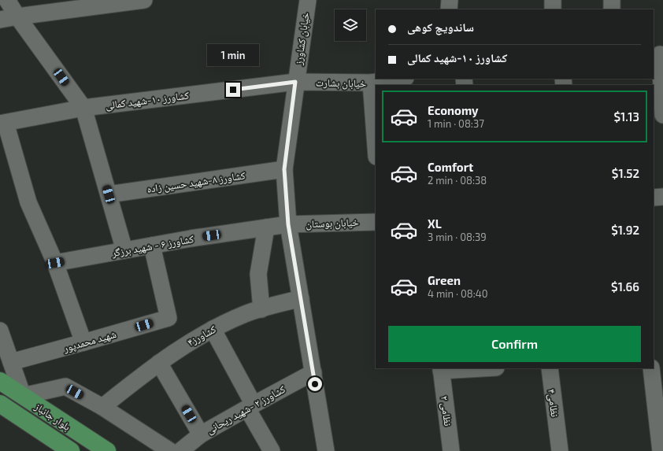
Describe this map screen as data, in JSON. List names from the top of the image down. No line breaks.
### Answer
{"streets":{"main road":["بلوار جانباز"],"street":["خیابان کشاورز","خیابان بشارت","کشاورز ۱۰-شهید کمالی","کشاورز ۸-شهید حسین زاده","خیابان بوستان","کشاورز ۶ - شهید برزگر","کشاورز۴","شهید محمدپور","نظامی۴","کشاورز ۲ -شهید ریحانی","نظامی ۲"]},"crossings":[["خیابان کشاورز","خیابان بشارت"],["خیابان کشاورز","کشاورز ۱۰-شهید کمالی"],["خیابان کشاورز","کشاورز ۸-شهید حسین زاده"],["خیابان کشاورز","خیابان بوستان"],["خیابان کشاورز","کشاورز ۶ - شهید برزگر"],["خیابان کشاورز","کشاورز۴"],["خیابان کشاورز","کشاورز ۲ -شهید ریحانی"],["خیابان بشارت","کشاورز ۱۰-شهید کمالی"],["خیابان بوستان","کشاورز ۶ - شهید برزگر"],["کشاورز ۶ - شهید برزگر","شهید محمدپور"]],"page":{"banner":["ساندویچ کوهی","کشاورز ۱۰-شهید کمالی"],"bubble":"1 min","list":[{"name":"Economy","note":"1 min · 08:37","value":"$1.13"},{"name":"Comfort","note":"2 min · 08:38","value":"$1.52"},{"name":"XL","note":"3 min · 08:39","value":"$1.92"},{"name":"Green","note":"4 min · 08:40","value":"$1.66"}],"buttons":"Confirm"}}
